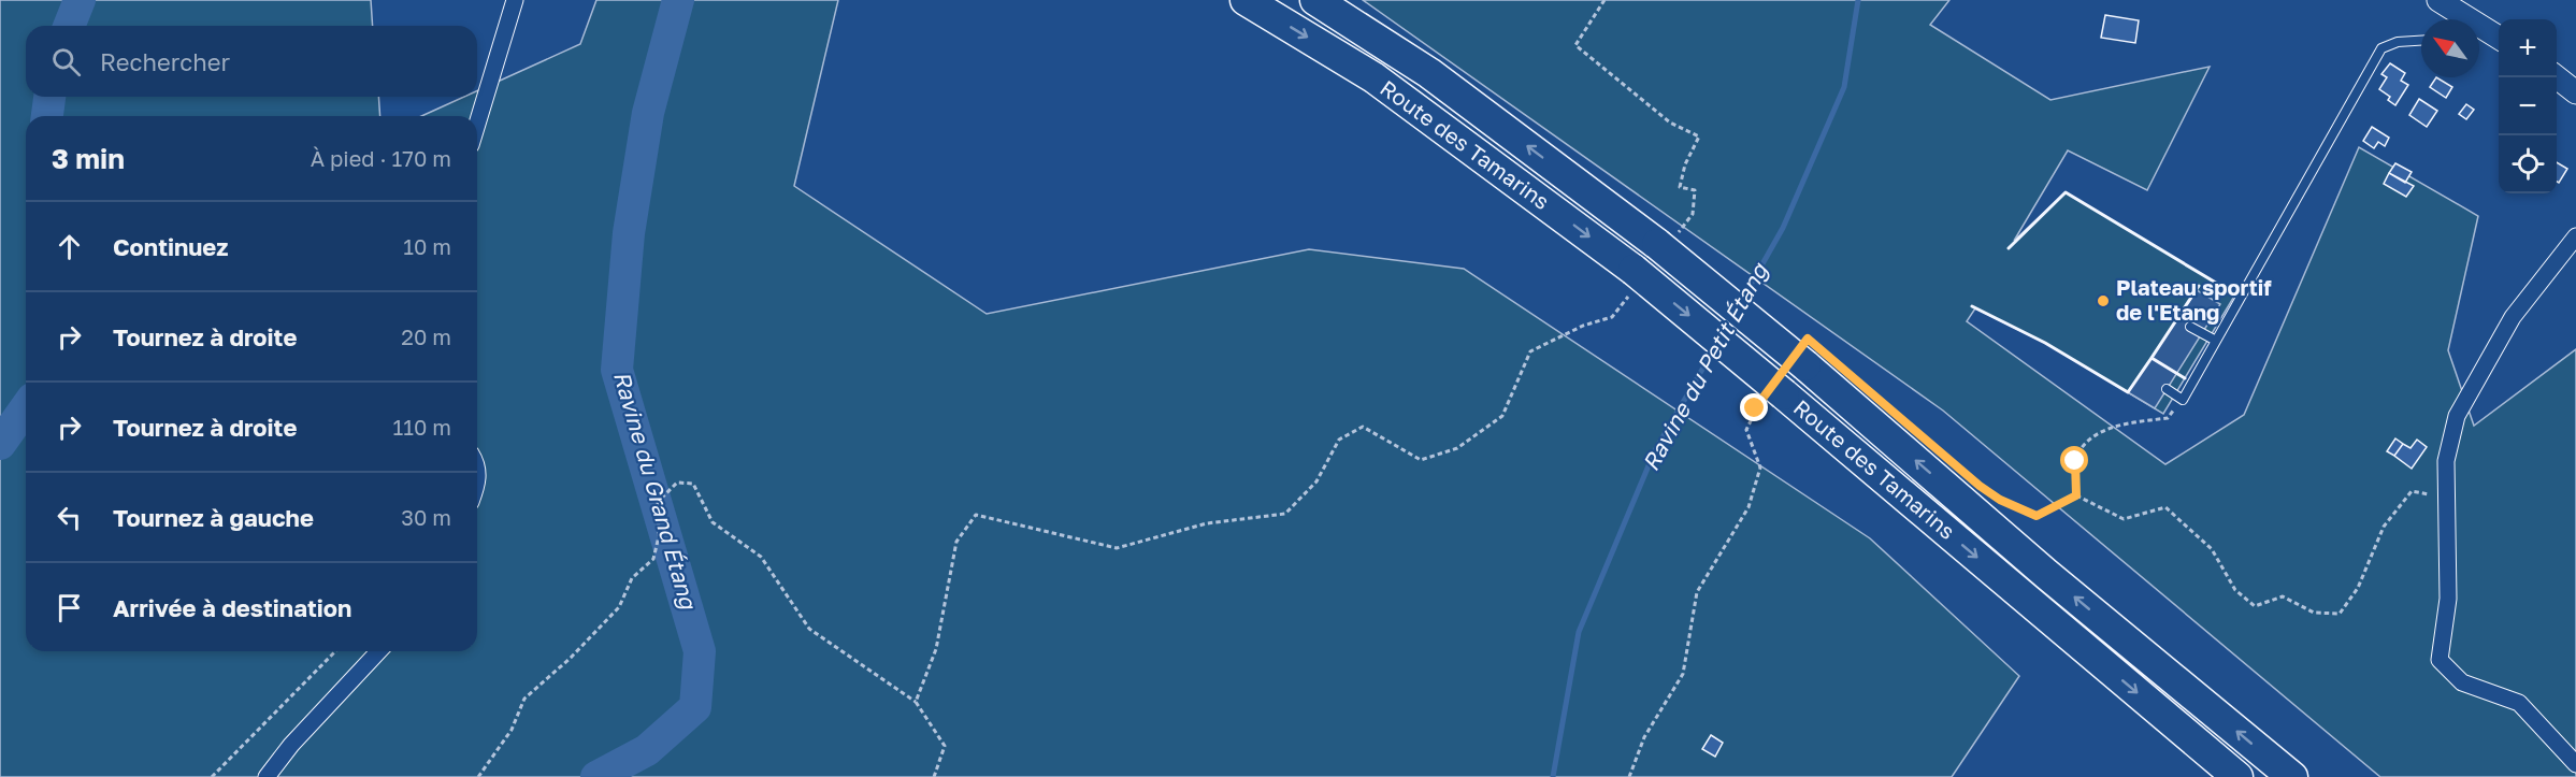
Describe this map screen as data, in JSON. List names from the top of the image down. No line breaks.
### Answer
{"streets":{"highway":["Route des Tamarins"]},"water":["Ravine du Petit Étang","Ravine du Grand Étang"],"places":["Plateau sportif de l'Etang"],"north":"top left","page":{"map_buttons":["+","−"],"search":"Rechercher","heading":["3 min","À pied · 170 m"],"list":[["Continuez","10 m"],["Tournez à droite","20 m"],["Tournez à droite","110 m"],["Tournez à gauche","30 m"],"Arrivée à destination"]}}
